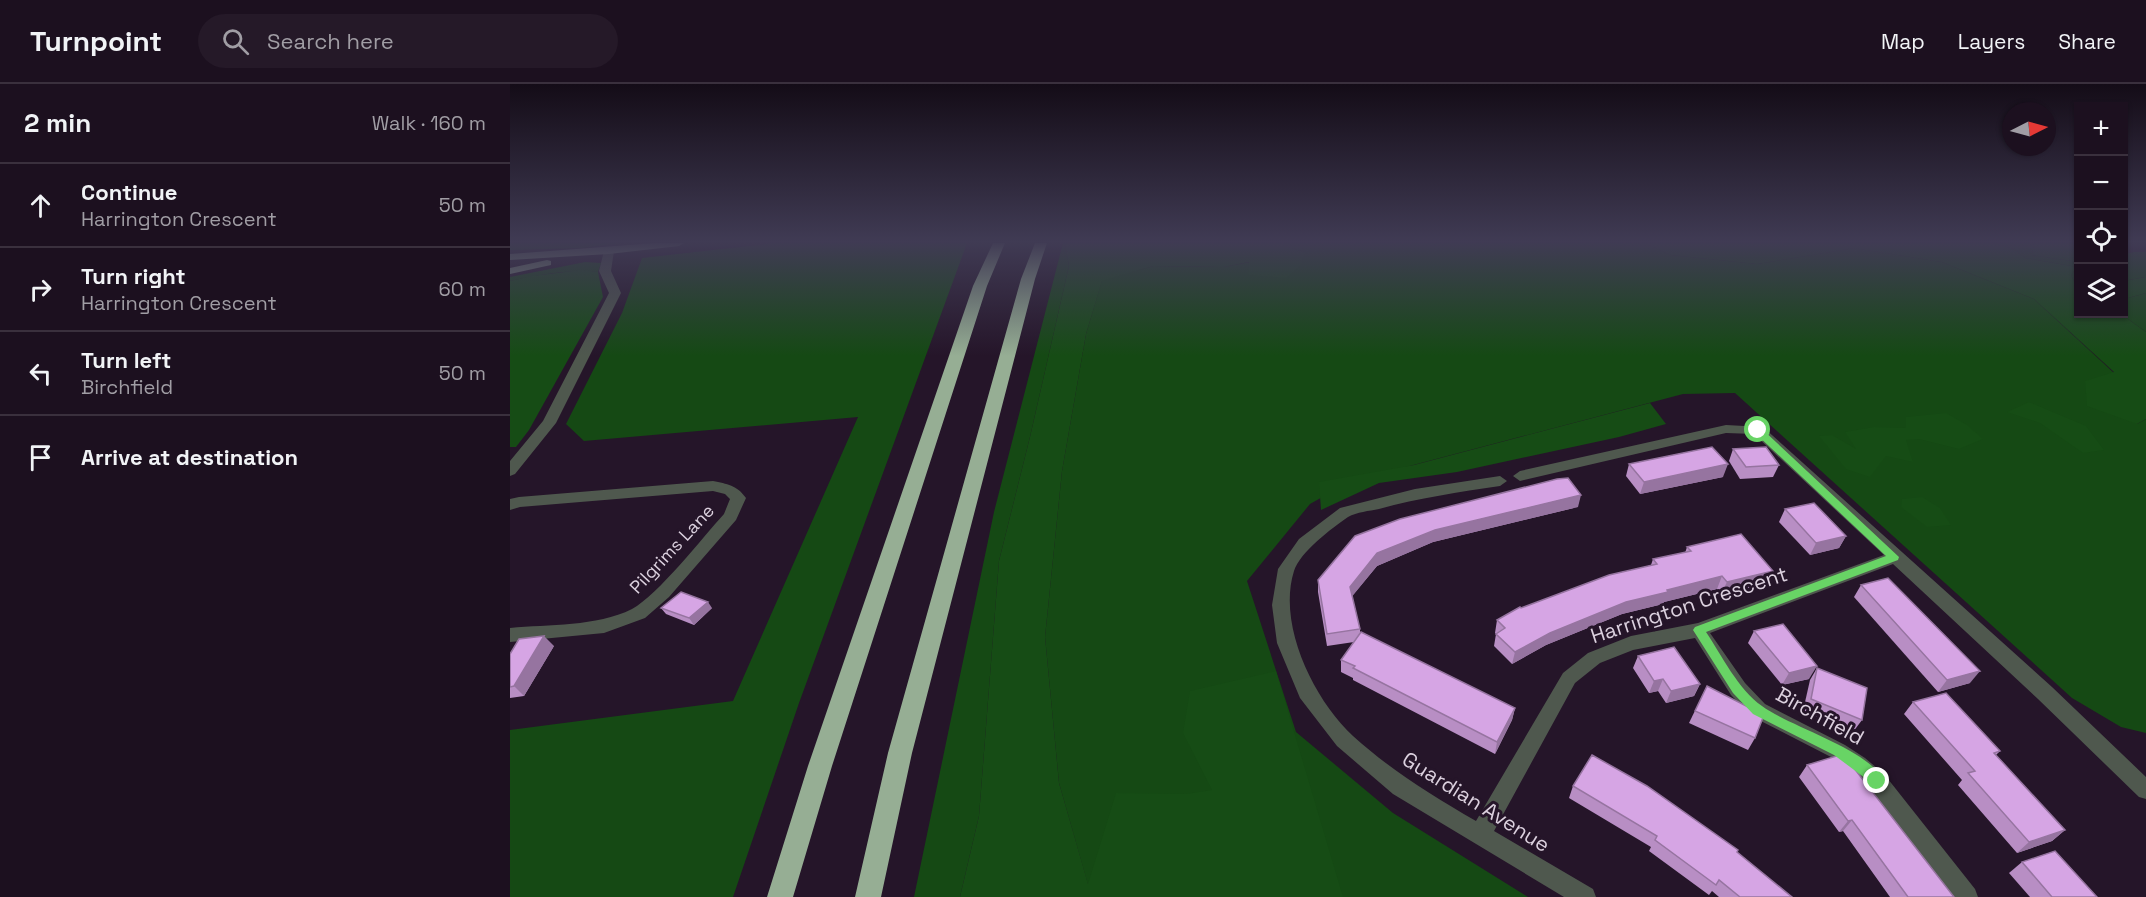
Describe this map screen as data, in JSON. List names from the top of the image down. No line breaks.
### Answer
{"streets":{"street":["Pilgrims Lane","Harrington Crescent","Birchfield","Guardian Avenue"]},"crossings":[["Harrington Crescent","Birchfield"],["Harrington Crescent","Guardian Avenue"]],"north":"right","page":{"header":"Turnpoint","search":"Search here","nav":["Map","Layers","Share"],"heading":["2 min","Walk · 160 m"],"map_buttons":["+","−"],"list":[["Continue","Harrington Crescent","50 m"],["Turn right","Harrington Crescent","60 m"],["Turn left","Birchfield","50 m"],"Arrive at destination"]}}
